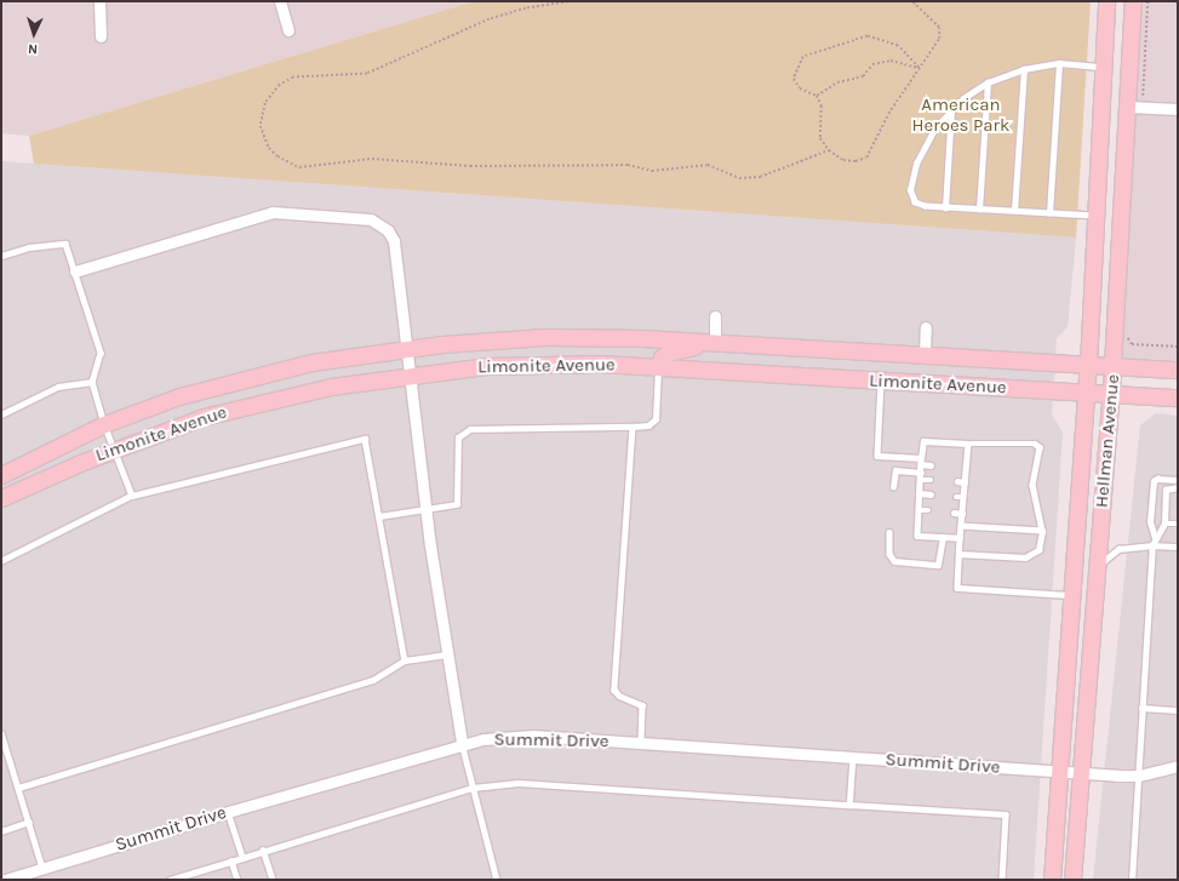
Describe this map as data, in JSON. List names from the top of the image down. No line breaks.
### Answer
{"streets":{"main road":["Limonite Avenue","Hellman Avenue"],"street":["Summit Drive"]},"crossings":[["Limonite Avenue","Hellman Avenue"],["Hellman Avenue","Summit Drive"]],"parks":["American Heroes Park"],"north":"bottom"}
